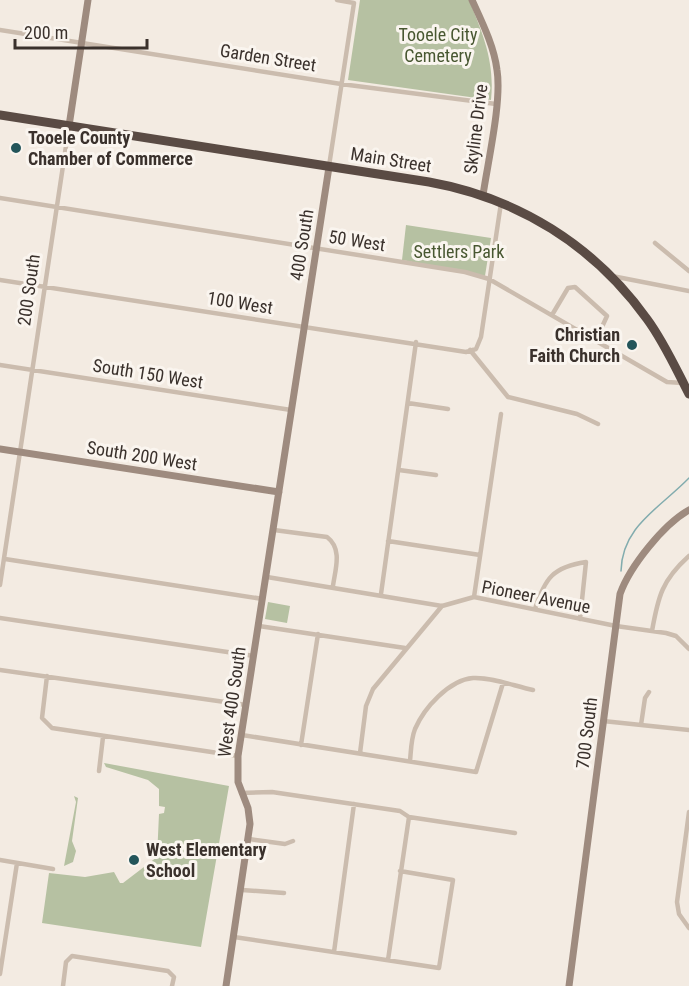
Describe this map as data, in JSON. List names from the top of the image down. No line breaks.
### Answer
{"streets":{"highway":["Main Street"],"street":["Garden Street","Skyline Drive","50 West","400 South","200 South","100 West","South 150 West","South 200 West","Pioneer Avenue","West 400 South","700 South"]},"crossings":[["Garden Street","Skyline Drive"],["Garden Street","400 South"],["Garden Street","200 South"],["Skyline Drive","Main Street"],["Main Street","50 West"],["Main Street","400 South"],["Main Street","200 South"],["50 West","400 South"],["50 West","200 South"],["400 South","100 West"],["400 South","South 150 West"],["400 South","South 200 West"],["400 South","West 400 South"],["200 South","100 West"],["200 South","South 150 West"],["200 South","South 200 West"],["South 200 West","West 400 South"],["Pioneer Avenue","West 400 South"],["Pioneer Avenue","700 South"]],"parks":["Tooele City Cemetery","Settlers Park"],"places":["Tooele County Chamber of Commerce","Christian Faith Church","West Elementary School"],"scale_bar":"200 m"}
